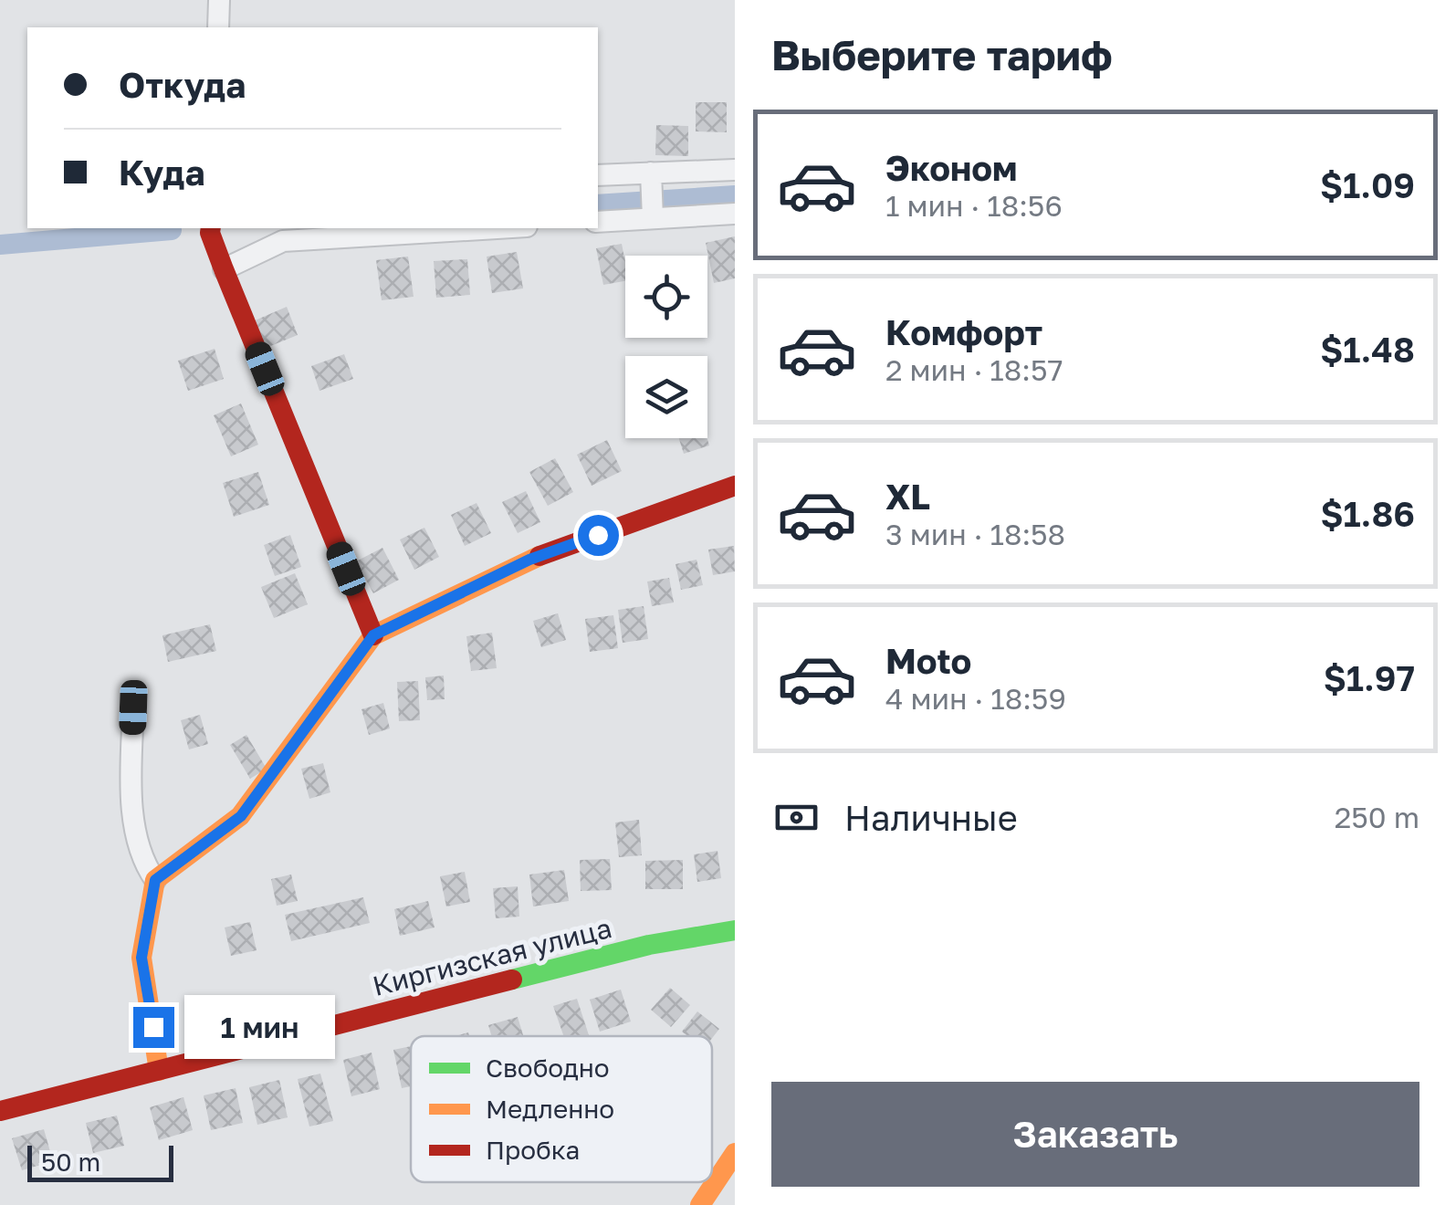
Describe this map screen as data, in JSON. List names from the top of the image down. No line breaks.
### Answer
{"streets":{"street":["Киргизская улица"]},"legend":["Свободно","Медленно","Пробка"],"scale_bar":"50 m","page":{"heading":"Выберите тариф","banner":["Откуда","Куда"],"list":[{"name":"Эконом","note":"1 мин · 18:56","value":"$1.09"},{"name":"Комфорт","note":"2 мин · 18:57","value":"$1.48"},{"name":"XL","note":"3 мин · 18:58","value":"$1.86"},{"name":"Moto","note":"4 мин · 18:59","value":"$1.97"}],"pay":["Наличные","250 m"],"bubble":"1 мин","buttons":"Заказать","scale":"50 m"}}
